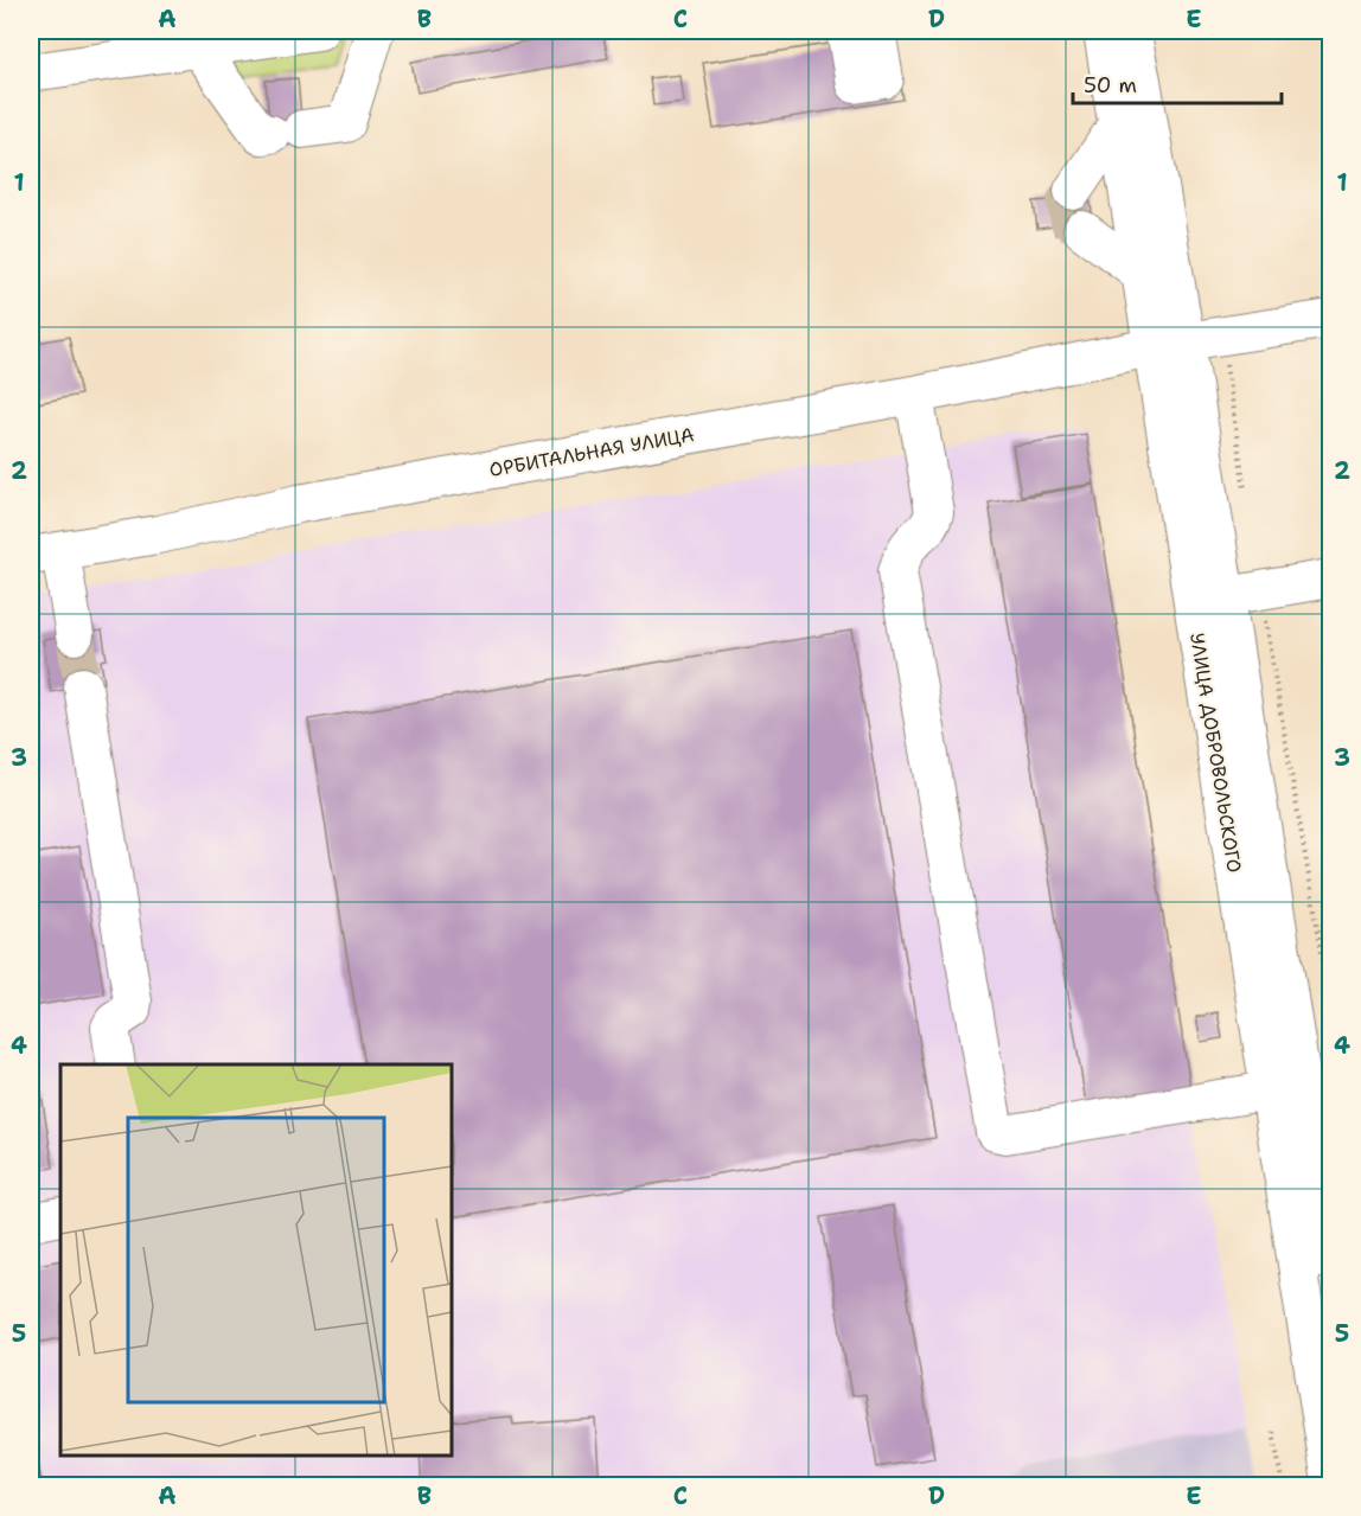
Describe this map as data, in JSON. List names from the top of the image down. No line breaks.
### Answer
{"streets":{"street":["ОРБИТАЛЬНАЯ УЛИЦА","УЛИЦА ДОБРОВОЛЬСКОГО"]},"crossings":[["ОРБИТАЛЬНАЯ УЛИЦА","УЛИЦА ДОБРОВОЛЬСКОГО"]],"scale_bar":"50 m","grid":{"columns":["A","B","C","D","E"],"rows":["1","2","3","4","5"]}}
